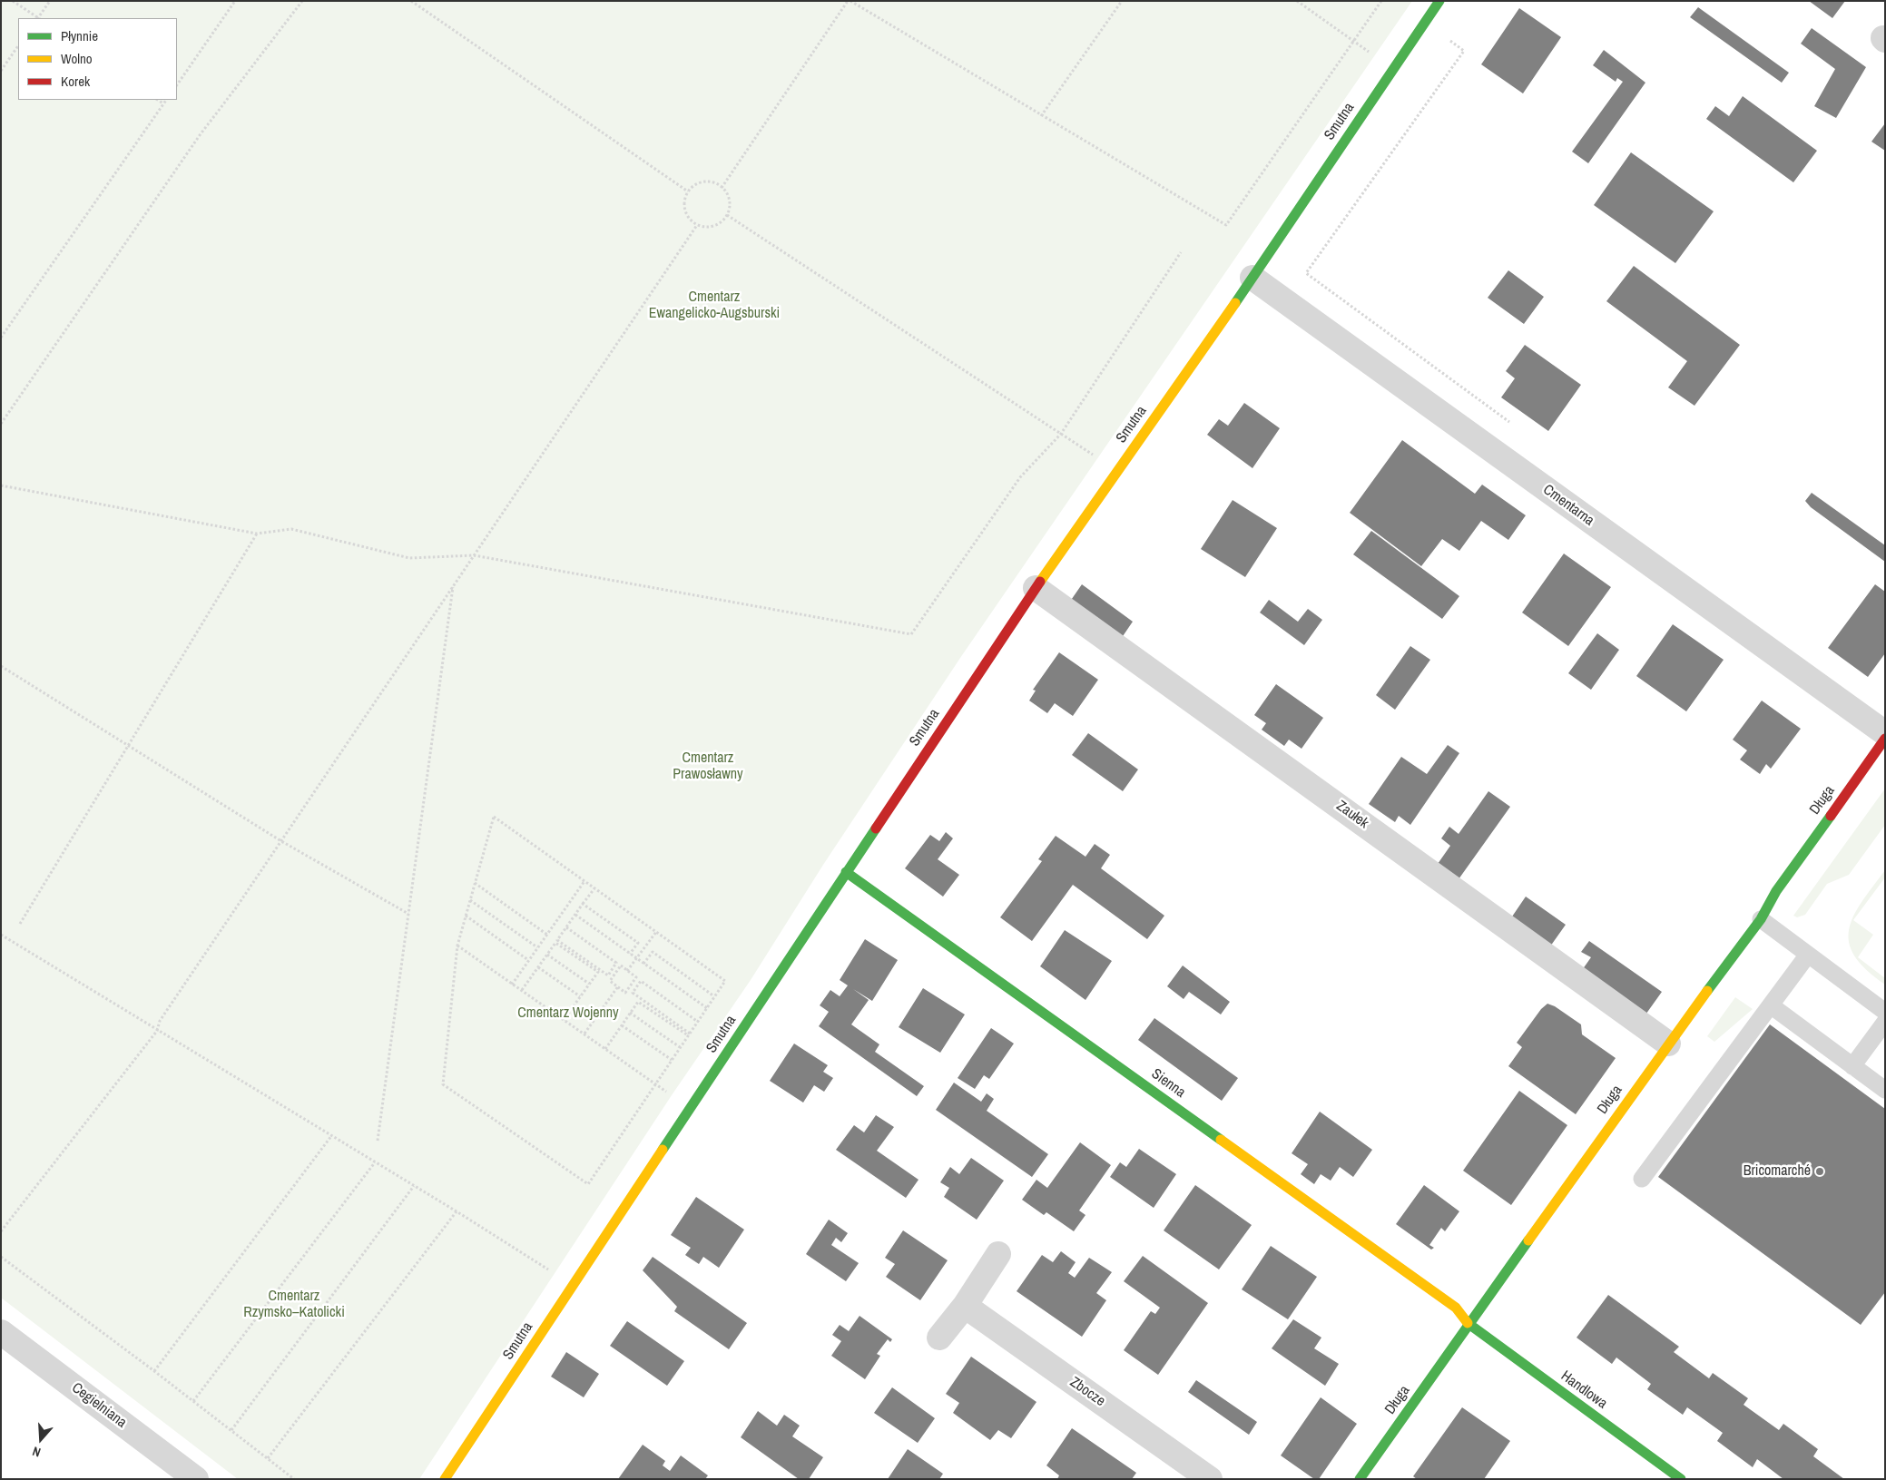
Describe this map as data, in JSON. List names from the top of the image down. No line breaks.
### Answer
{"streets":{"street":["Smutna","Cmentarna","Długa","Zaułek","Sienna","Handlowa","Zbocze","Cegielniana"]},"crossings":[["Smutna","Cmentarna"],["Smutna","Zaułek"],["Smutna","Sienna"],["Długa","Zaułek"],["Długa","Sienna"],["Długa","Handlowa"],["Sienna","Handlowa"]],"parks":["Cmentarz Ewangelicko-Augsburski","Cmentarz Prawosławny","Cmentarz Wojenny","Cmentarz Rzymsko–Katolicki"],"places":["Bricomarché"],"legend":["Płynnie","Wolno","Korek"],"north":"bottom"}
